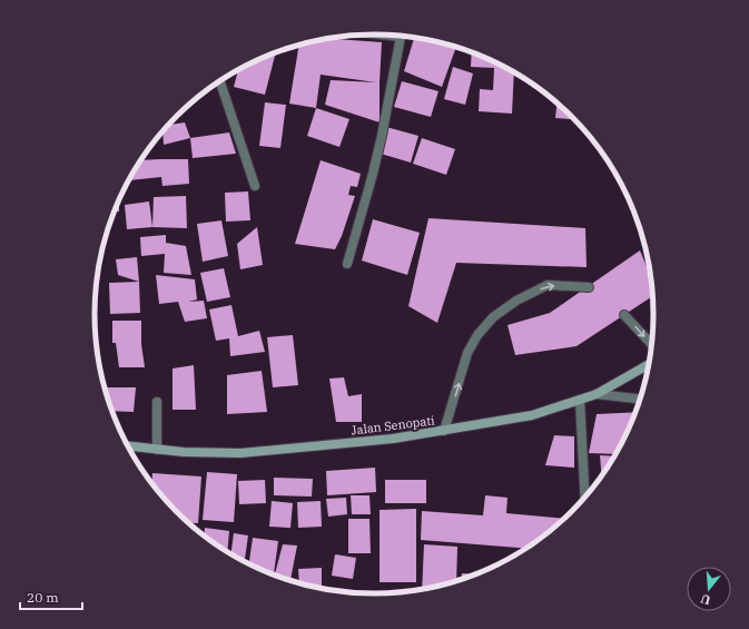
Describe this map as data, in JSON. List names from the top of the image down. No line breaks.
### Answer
{"streets":{"main road":["Jalan Senopati"]},"scale_bar":"20 m","north":"bottom"}
